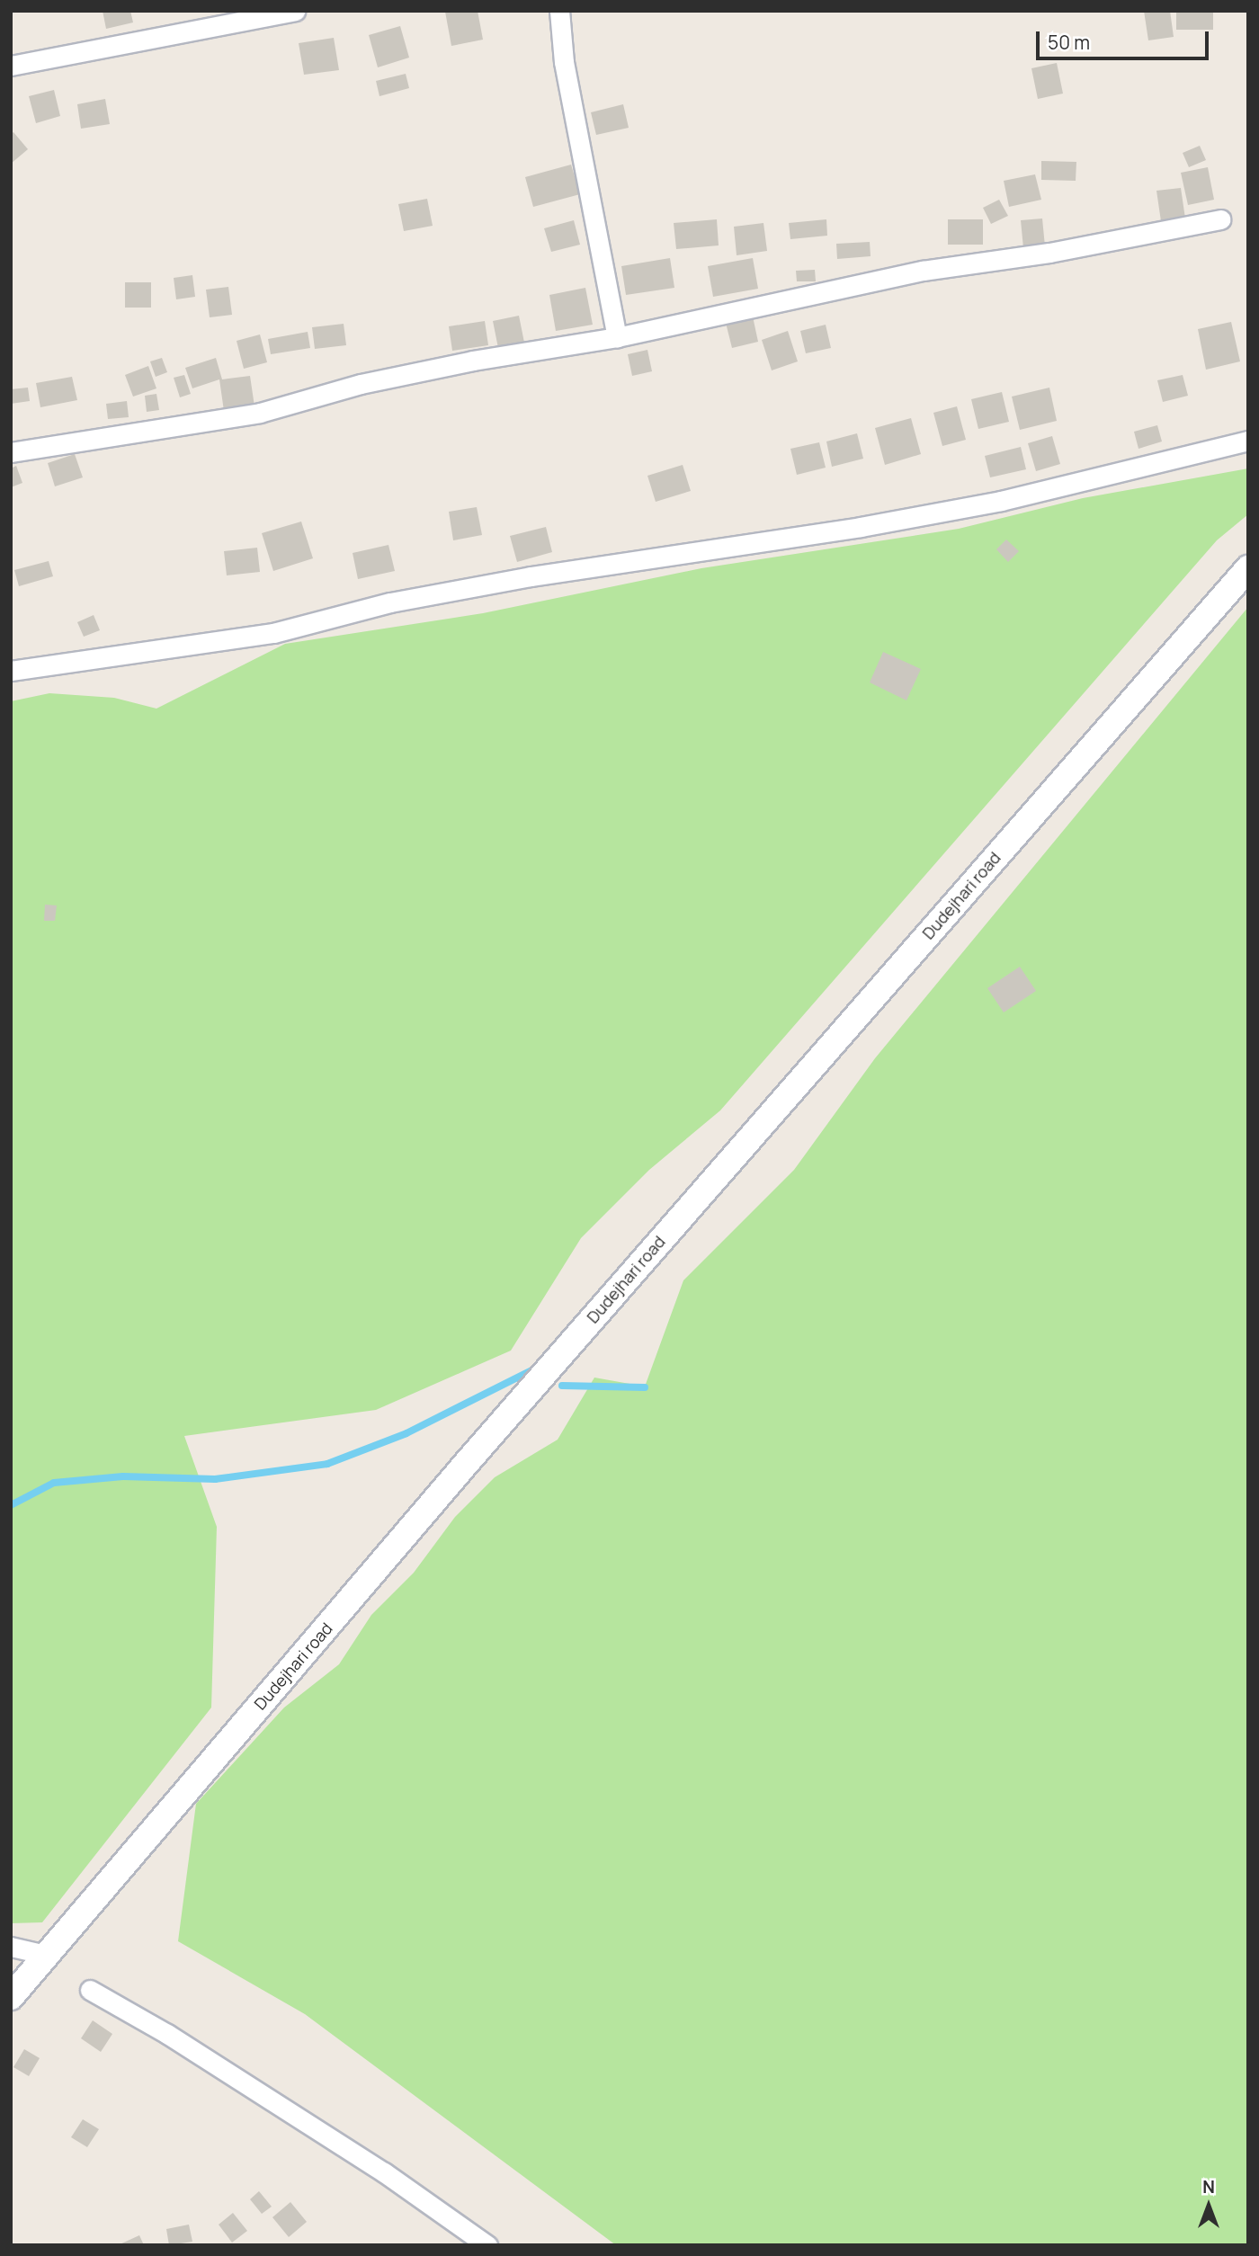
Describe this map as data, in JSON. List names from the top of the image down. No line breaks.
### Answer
{"streets":{"street":["Dudejhari road"]},"scale_bar":"50 m","north":"top"}
